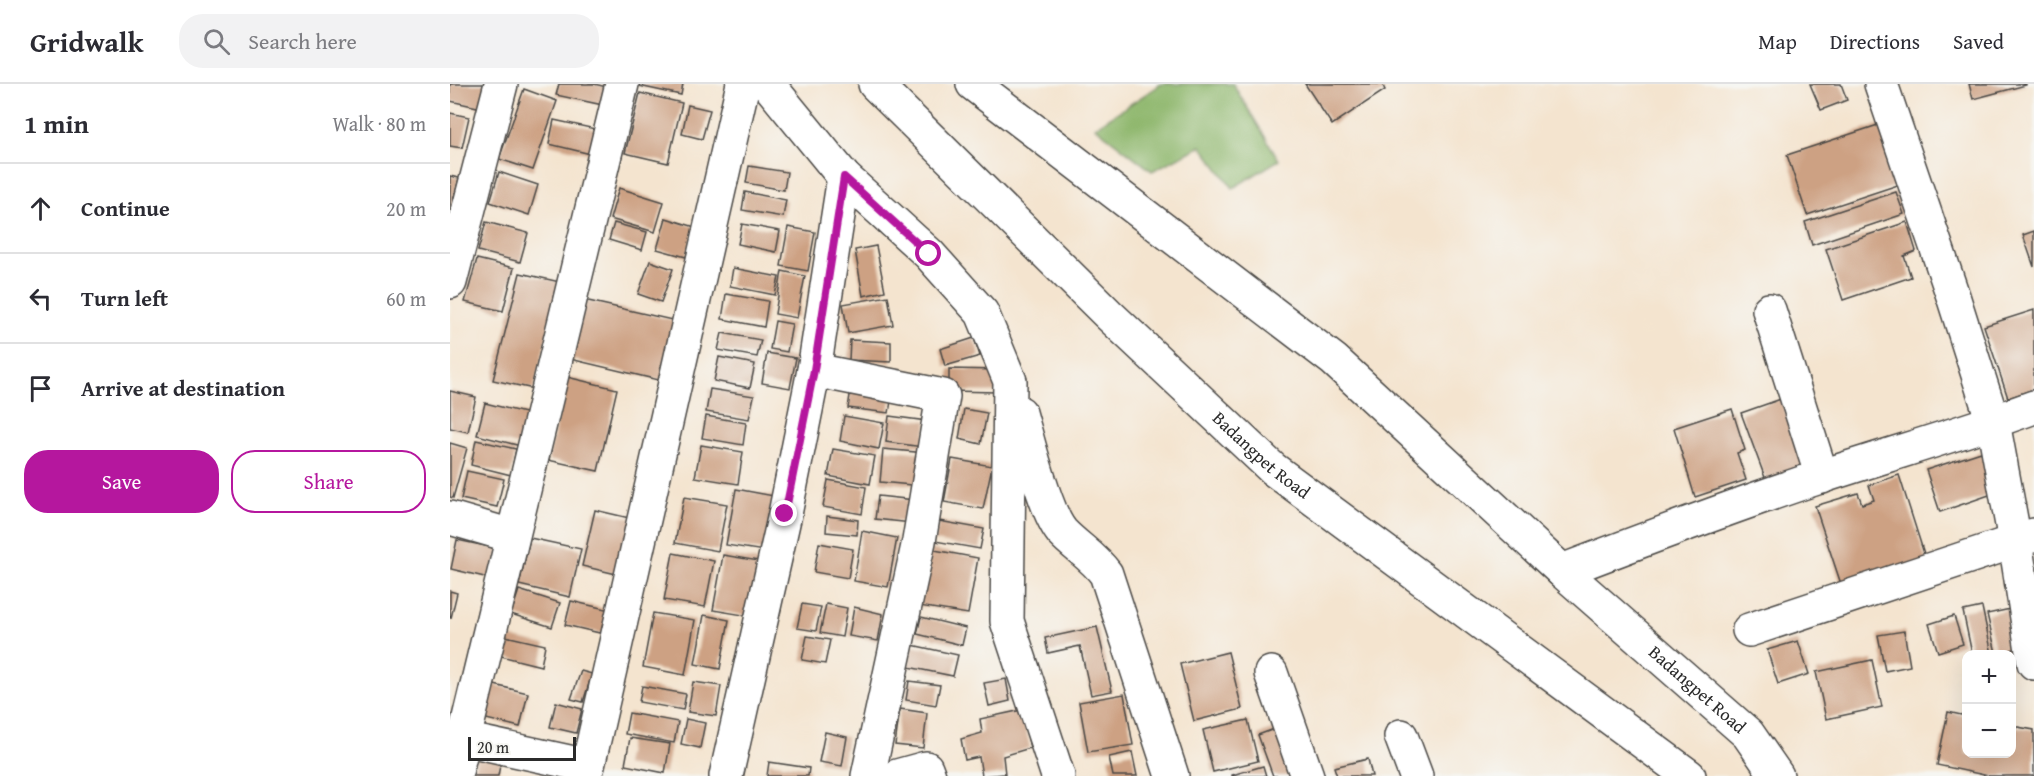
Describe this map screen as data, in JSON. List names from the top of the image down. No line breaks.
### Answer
{"streets":{"street":["Badangpet Road"]},"scale_bar":"20 m","page":{"header":"Gridwalk","search":"Search here","nav":["Map","Directions","Saved"],"heading":["1 min","Walk · 80 m"],"list":[["Continue","20 m"],["Turn left","60 m"],"Arrive at destination"],"buttons":["Save","Share"],"map_buttons":["+","−"],"scale":"20 m"}}
